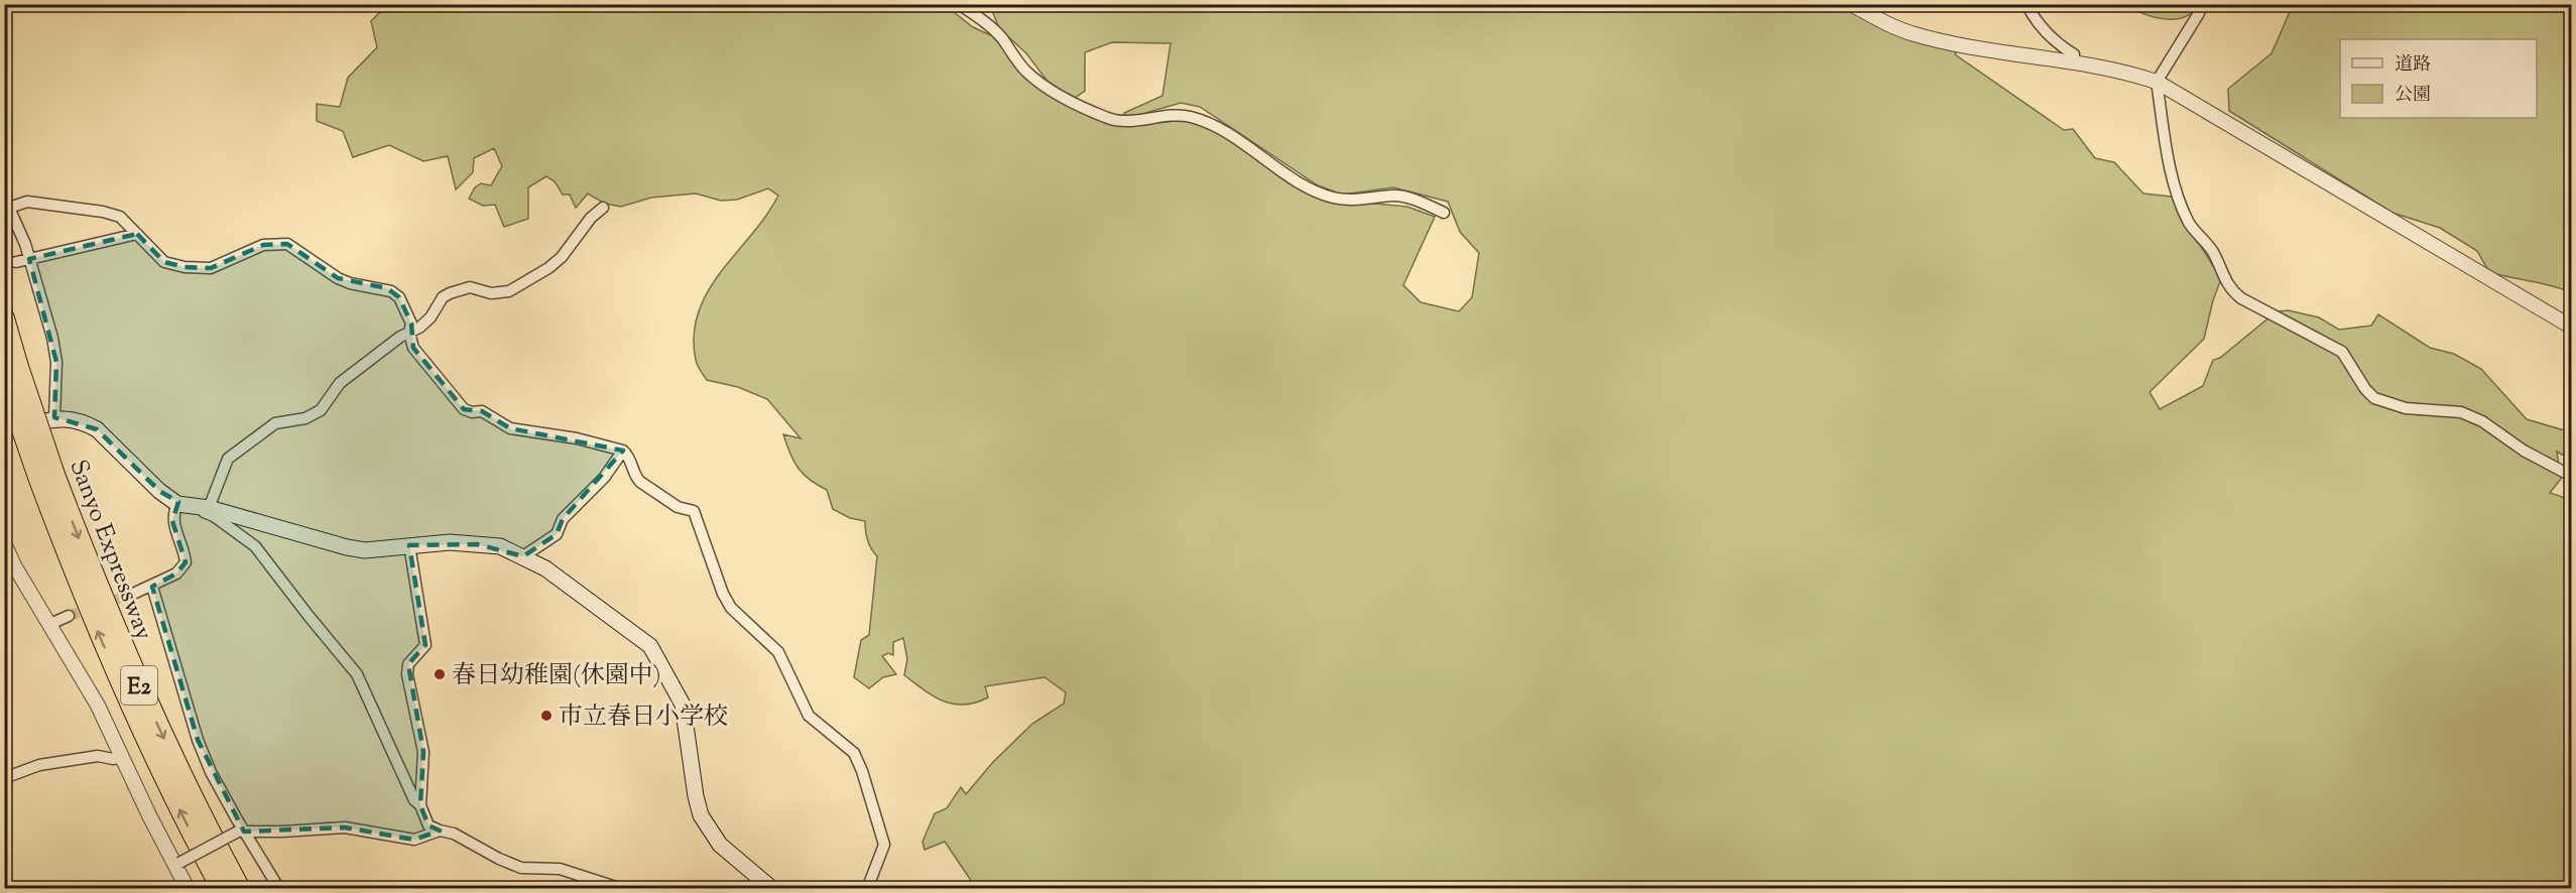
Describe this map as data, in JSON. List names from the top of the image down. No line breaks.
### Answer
{"streets":{"highway":["Sanyo Expressway","E2"]},"places":["春日幼稚園(休園中)","市立春日小学校"],"legend":["道路","公園"]}
